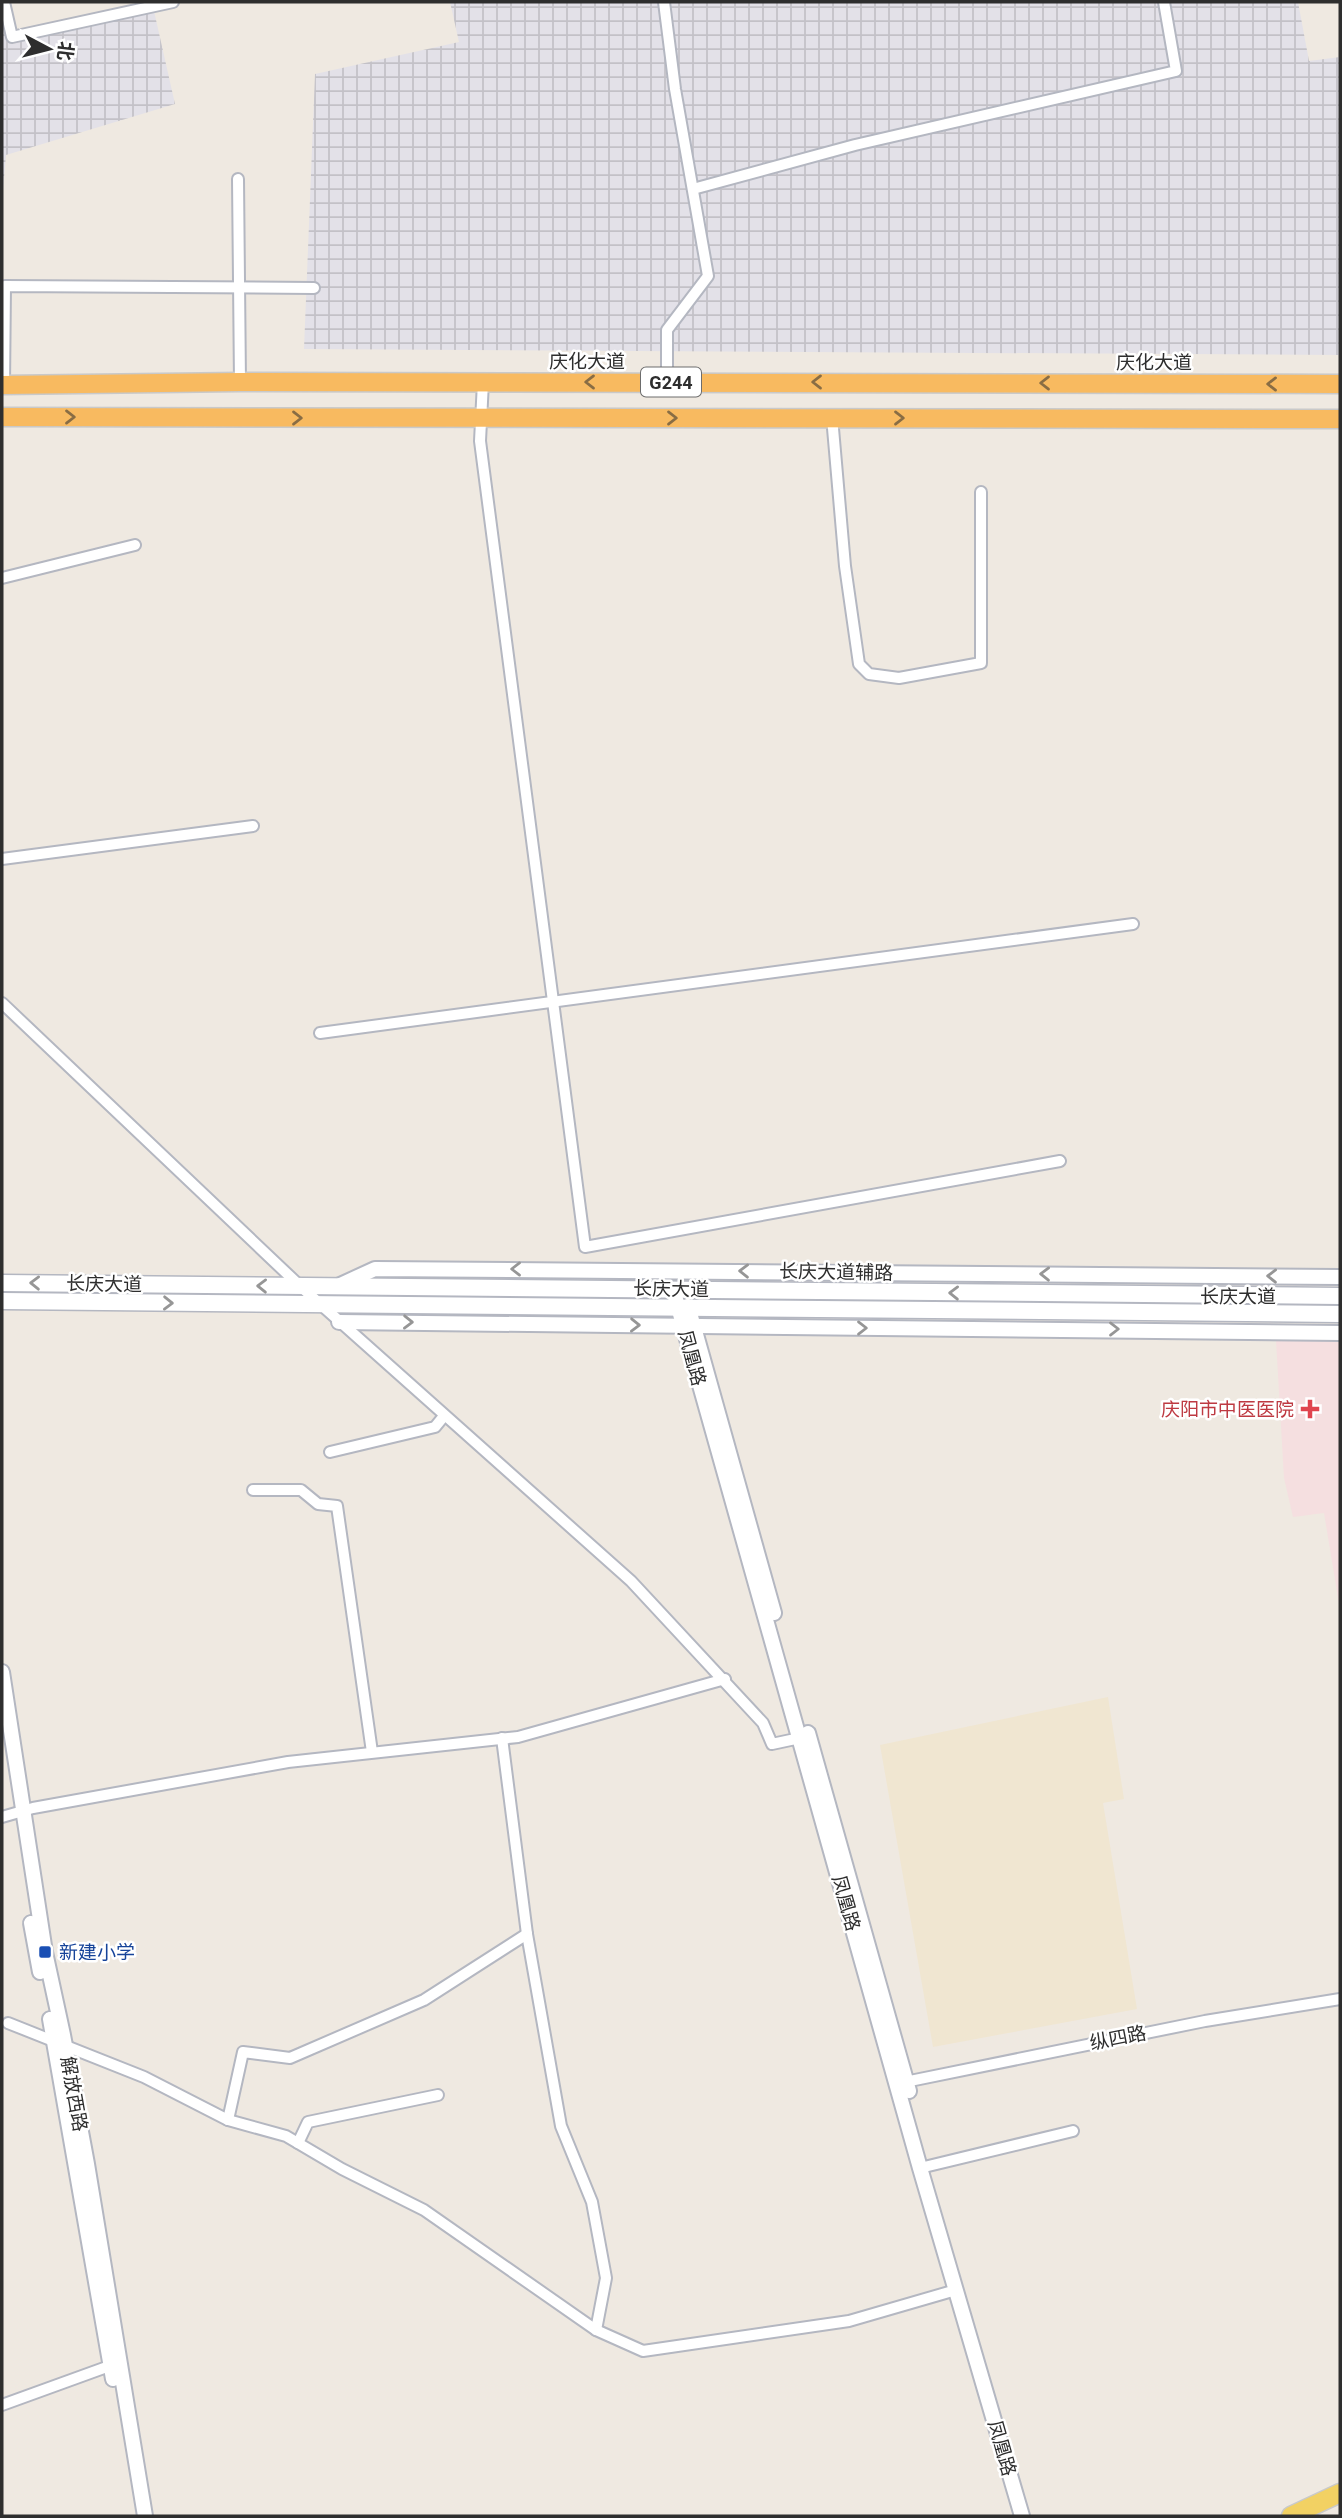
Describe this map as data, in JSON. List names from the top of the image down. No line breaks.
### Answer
{"streets":{"highway":["庆化大道","G244"],"main road":["长庆大道"],"street":["长庆大道辅路","凤凰路","纵四路","解放西路"]},"crossings":[["长庆大道辅路","长庆大道"],["长庆大道","凤凰路"],["凤凰路","纵四路"]],"places":{"health":["庆阳市中医医院"],"transit":["新建小学"]},"north":"right"}
